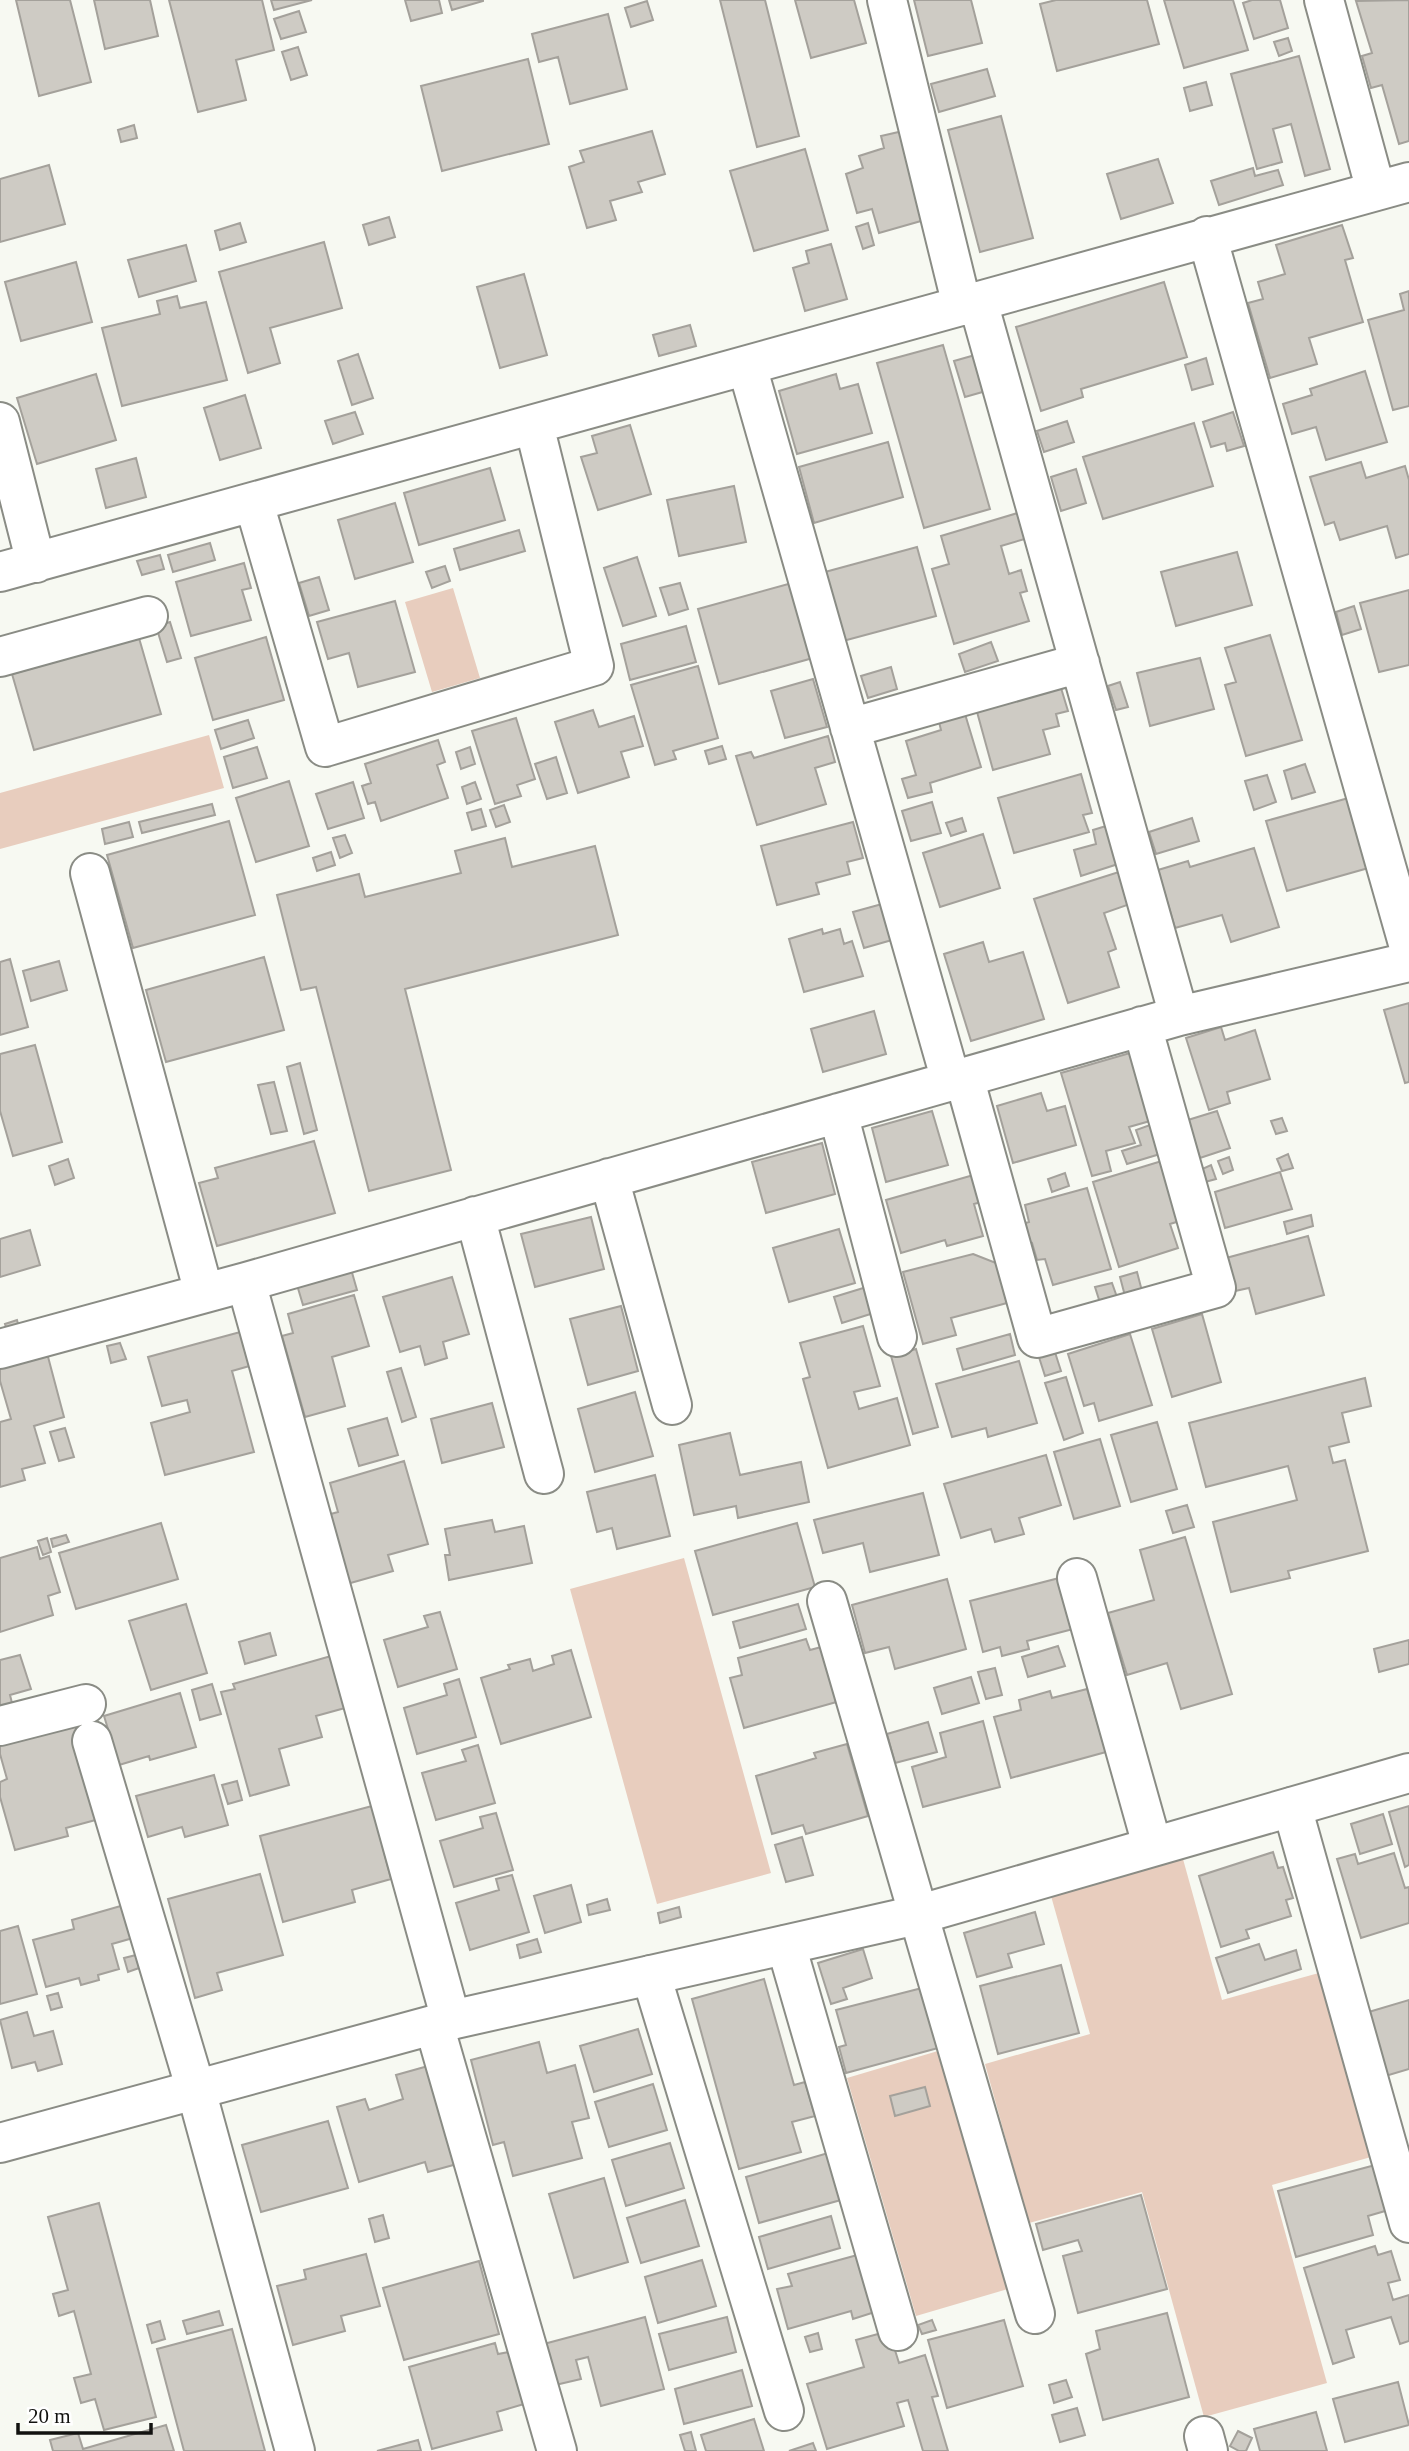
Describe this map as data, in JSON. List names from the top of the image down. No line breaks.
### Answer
{"scale_bar":"20 m"}
